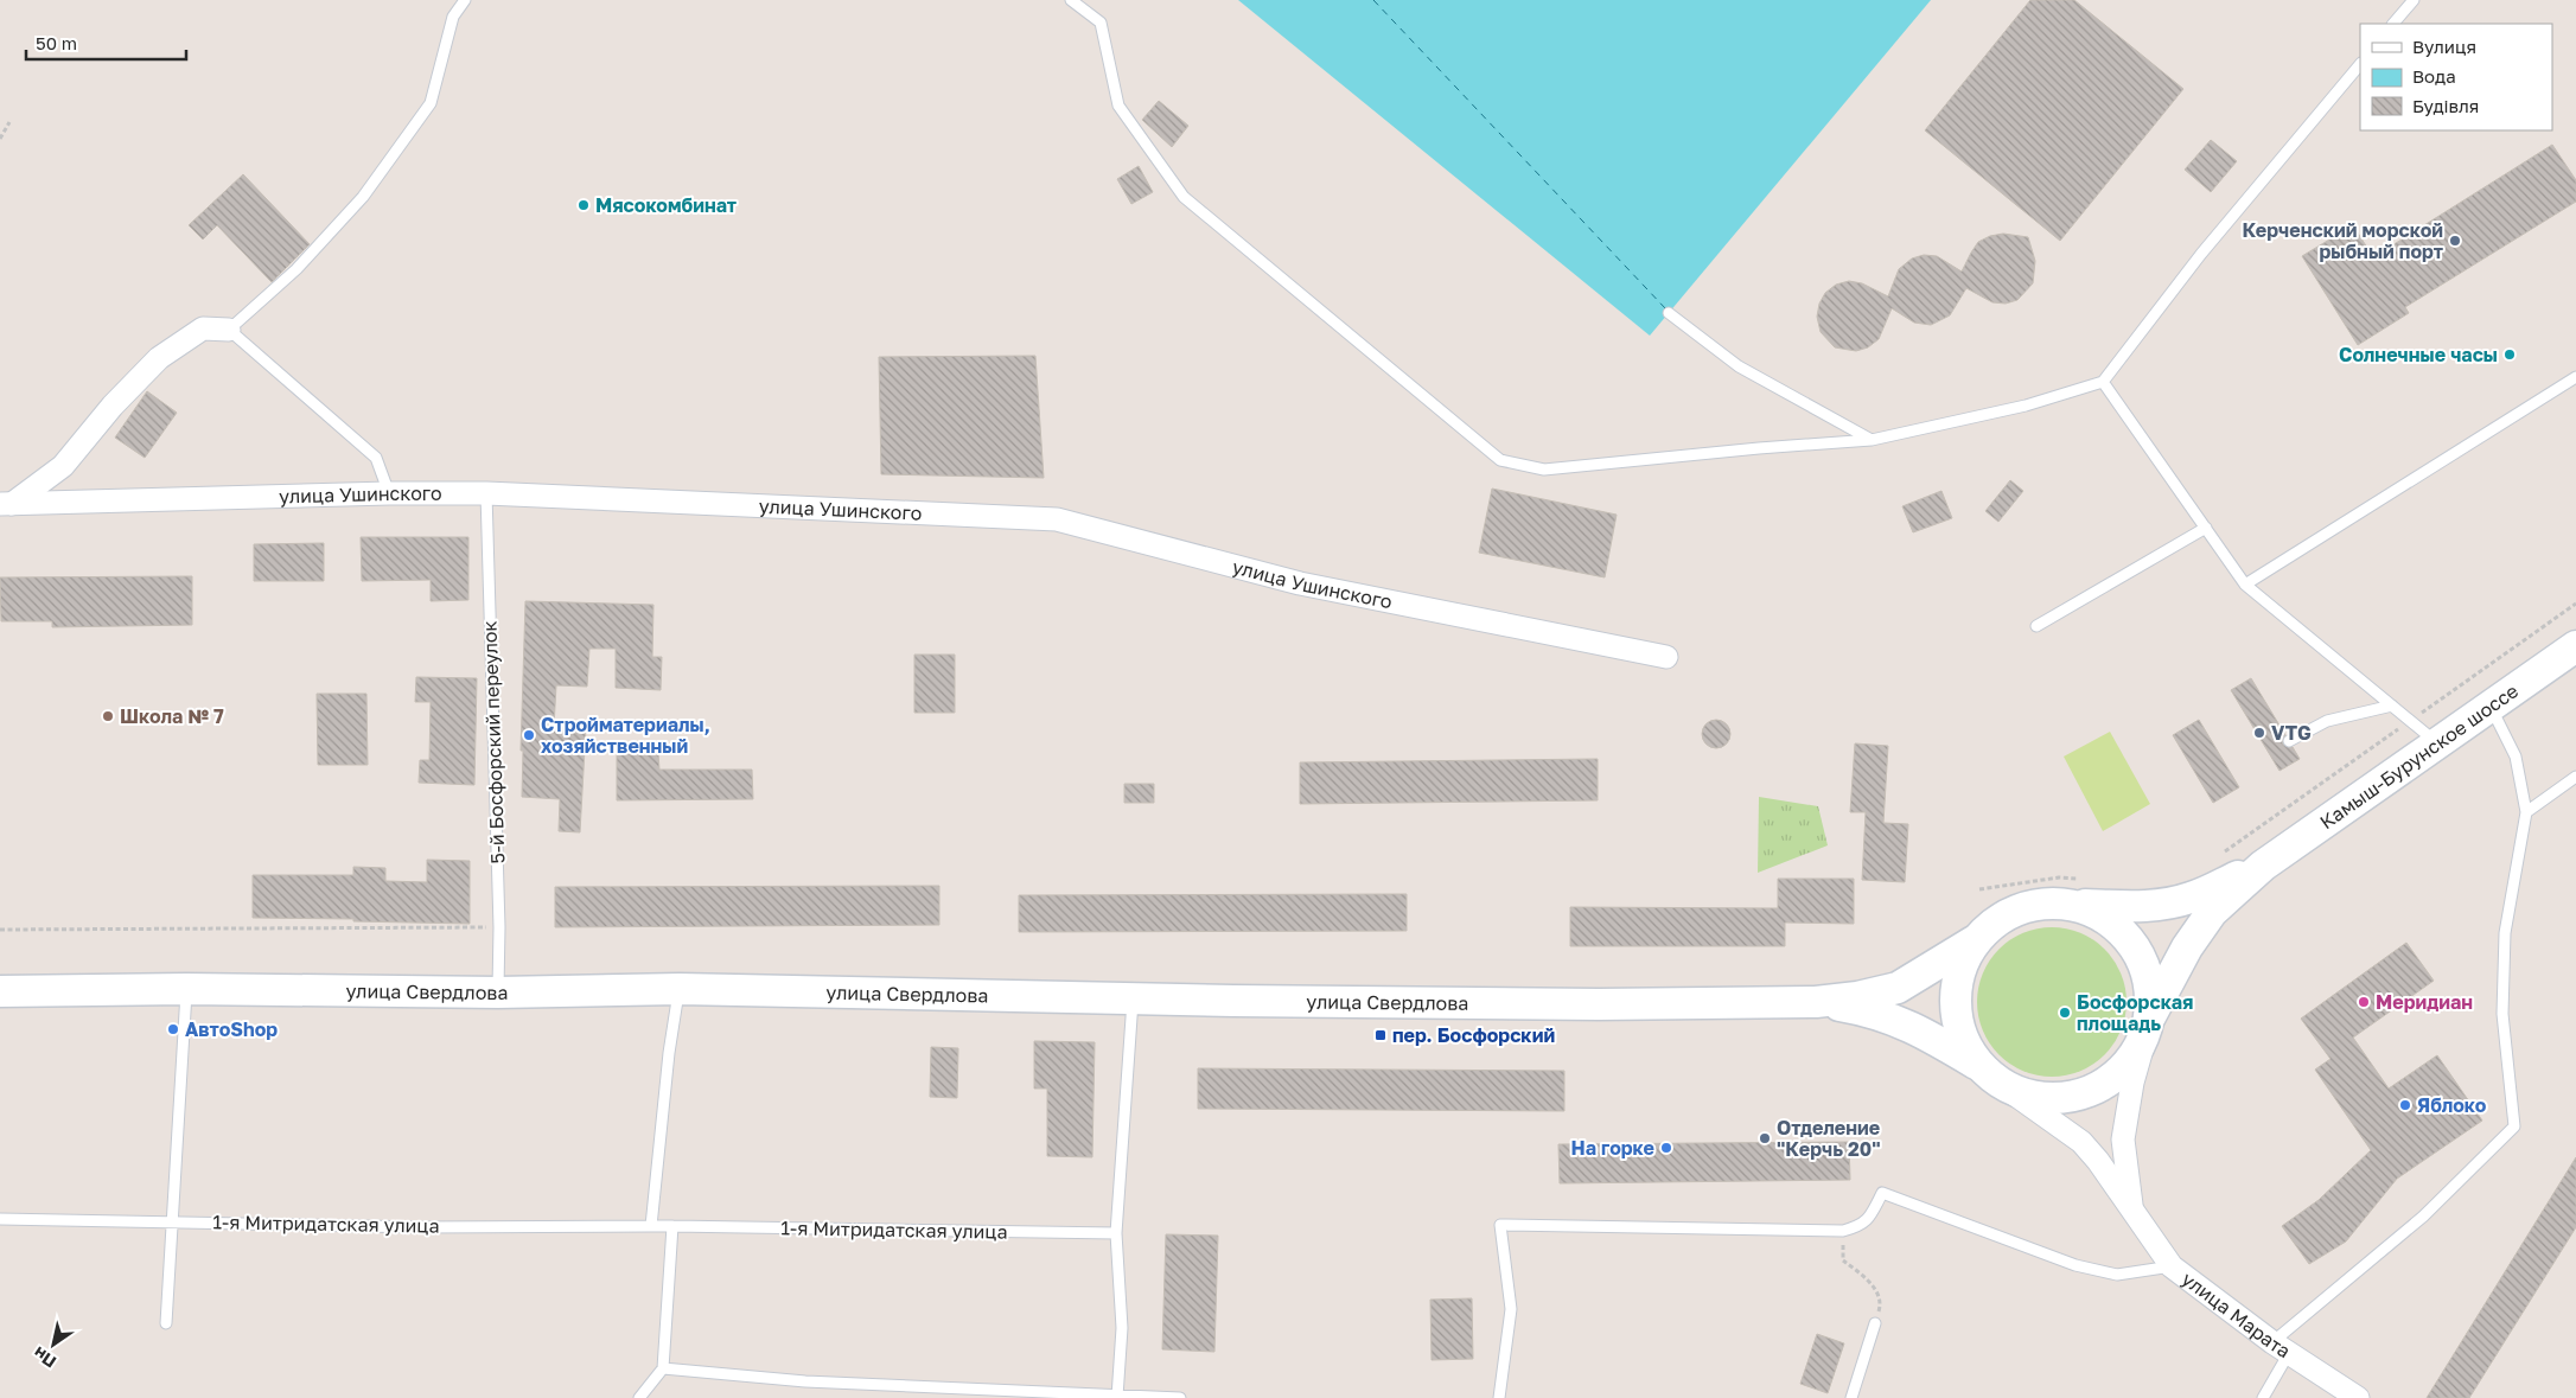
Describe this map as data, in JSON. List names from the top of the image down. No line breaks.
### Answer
{"streets":{"main road":["Камыш-Бурунское шоссе","улица Свердлова"],"street":["улица Ушинского","улица Марата"],"lane":["5-й Босфорский переулок","1-я Митридатская улица"]},"crossings":[["улица Ушинского","5-й Босфорский переулок"],["5-й Босфорский переулок","улица Свердлова"]],"places":{"other":["Мясокомбинат","Керченский морской рыбный порт","Солнечные часы","Школа № 7","VTG","Стройматериалы, хозяйственный","Меридиан","Босфорская площадь","АвтоShop","Яблоко","Отделение \"Керчь 20\"","На горке"],"transit":["пер. Босфорский"]},"legend":["Вулиця","Вода","Будівля"],"scale_bar":"50 m","north":"bottom left"}
